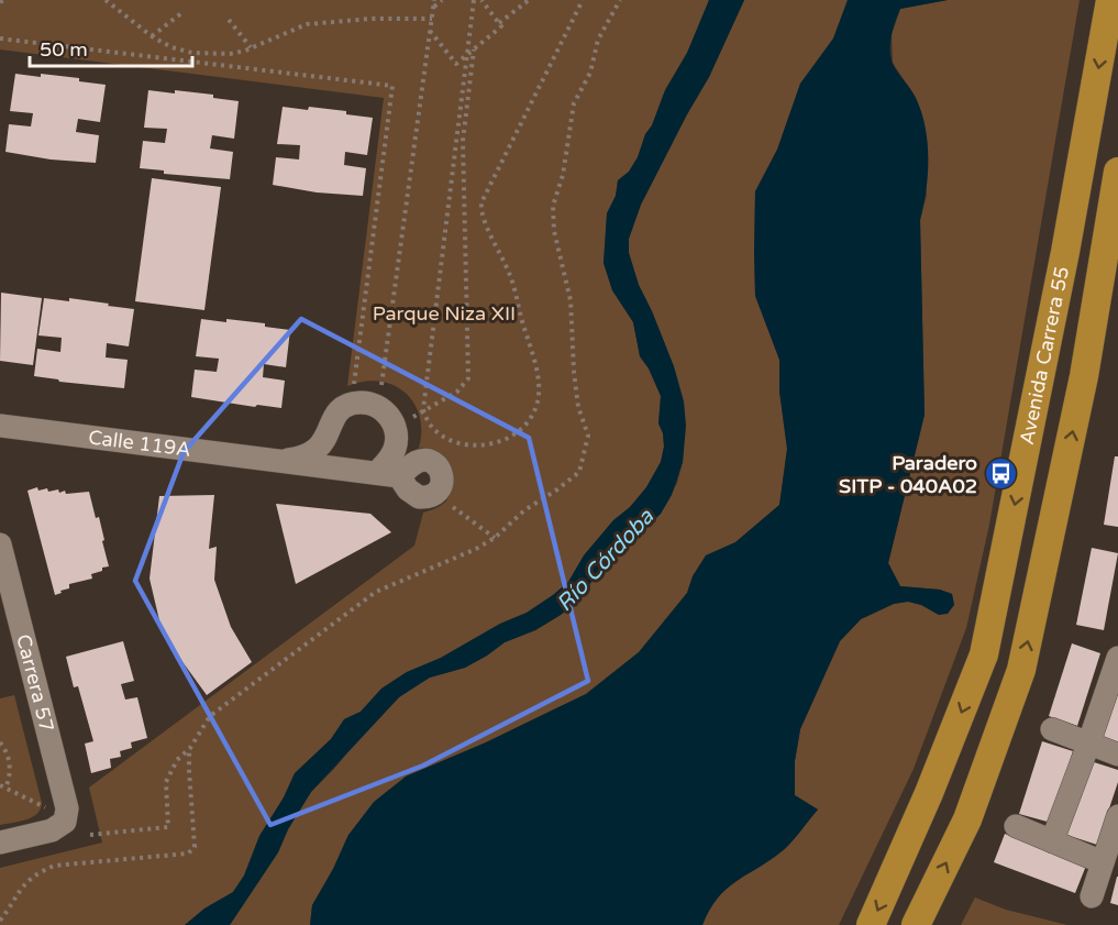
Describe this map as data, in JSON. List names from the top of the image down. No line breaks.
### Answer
{"streets":{"main road":["Avenida Carrera 55"],"street":["Calle 119A","Carrera 57"]},"water":["Río Córdoba"],"parks":["Parque Niza XII"],"places":{"bus stop":["Paradero SITP - 040A02"]},"scale_bar":"50 m"}
